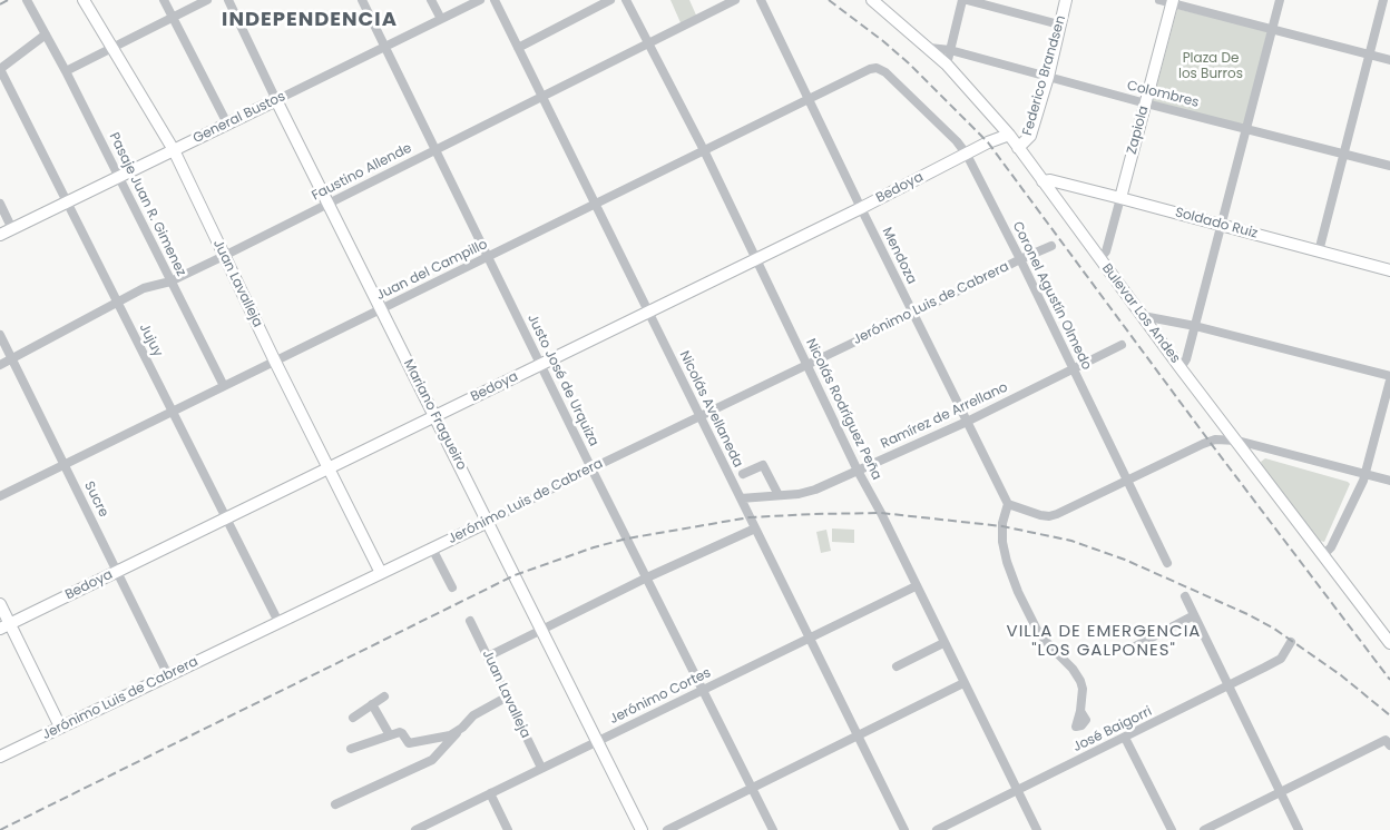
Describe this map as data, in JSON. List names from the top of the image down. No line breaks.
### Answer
{"streets":{"main road":["Federico Brandsen","General Bustos","Zapiola","Bedoya","Soldado Ruiz","Juan Lavalleja","Jerónimo Luis de Cabrera","Bulevar Los Andes","Mariano Fragueiro"],"street":["Colombres","Faustino Allende","Pasaje Juan R. Gimenez","Mendoza","Juan del Campillo","Coronel Agustín Olmedo","Jujuy","Justo José de Urquiza","Nicolás Avellaneda","Nicolás Rodríguez Peña","Ramírez de Arrellano","Sucre","Jerónimo Cortes","José Baigorri"]},"crossings":[["Federico Brandsen","Colombres"],["Federico Brandsen","Bulevar Los Andes"],["Colombres","Zapiola"],["Colombres","Bulevar Los Andes"],["General Bustos","Pasaje Juan R. Gimenez"],["General Bustos","Juan Lavalleja"],["General Bustos","Jujuy"],["General Bustos","Justo José de Urquiza"],["General Bustos","Mariano Fragueiro"],["Zapiola","Soldado Ruiz"],["Zapiola","Bulevar Los Andes"],["Faustino Allende","Pasaje Juan R. Gimenez"],["Faustino Allende","Juan Lavalleja"],["Faustino Allende","Jujuy"],["Faustino Allende","Justo José de Urquiza"],["Faustino Allende","Nicolás Avellaneda"],["Faustino Allende","Nicolás Rodríguez Peña"],["Faustino Allende","Mariano Fragueiro"],["Faustino Allende","Sucre"],["Bedoya","Mendoza"],["Bedoya","Juan Lavalleja"],["Bedoya","Coronel Agustín Olmedo"],["Bedoya","Bulevar Los Andes"],["Bedoya","Jujuy"],["Bedoya","Justo José de Urquiza"],["Bedoya","Nicolás Avellaneda"],["Bedoya","Nicolás Rodríguez Peña"],["Bedoya","Mariano Fragueiro"],["Bedoya","Sucre"],["Pasaje Juan R. Gimenez","Juan del Campillo"],["Soldado Ruiz","Bulevar Los Andes"],["Mendoza","Juan del Campillo"],["Mendoza","Jerónimo Luis de Cabrera"],["Mendoza","Ramírez de Arrellano"],["Juan del Campillo","Juan Lavalleja"],["Juan del Campillo","Coronel Agustín Olmedo"],["Juan del Campillo","Jujuy"],["Juan del Campillo","Justo José de Urquiza"],["Juan del Campillo","Nicolás Avellaneda"],["Juan del Campillo","Nicolás Rodríguez Peña"],["Juan del Campillo","Mariano Fragueiro"],["Juan del Campillo","Sucre"],["Juan Lavalleja","Jerónimo Luis de Cabrera"],["Juan Lavalleja","Jerónimo Cortes"],["Coronel Agustín Olmedo","Jerónimo Luis de Cabrera"],["Coronel Agustín Olmedo","Ramírez de Arrellano"],["Jerónimo Luis de Cabrera","Jujuy"],["Jerónimo Luis de Cabrera","Justo José de Urquiza"],["Jerónimo Luis de Cabrera","Nicolás Avellaneda"],["Jerónimo Luis de Cabrera","Nicolás Rodríguez Peña"],["Jerónimo Luis de Cabrera","Mariano Fragueiro"],["Jerónimo Luis de Cabrera","Sucre"],["Justo José de Urquiza","Jerónimo Cortes"],["Nicolás Avellaneda","Ramírez de Arrellano"],["Nicolás Avellaneda","Jerónimo Cortes"],["Nicolás Rodríguez Peña","Ramírez de Arrellano"],["Nicolás Rodríguez Peña","Jerónimo Cortes"],["Nicolás Rodríguez Peña","José Baigorri"],["Mariano Fragueiro","Jerónimo Cortes"]],"districts":["INDEPENDENCIA","VILLA DE EMERGENCIA \"LOS GALPONES\""],"parks":["Plaza De los Burros"]}
